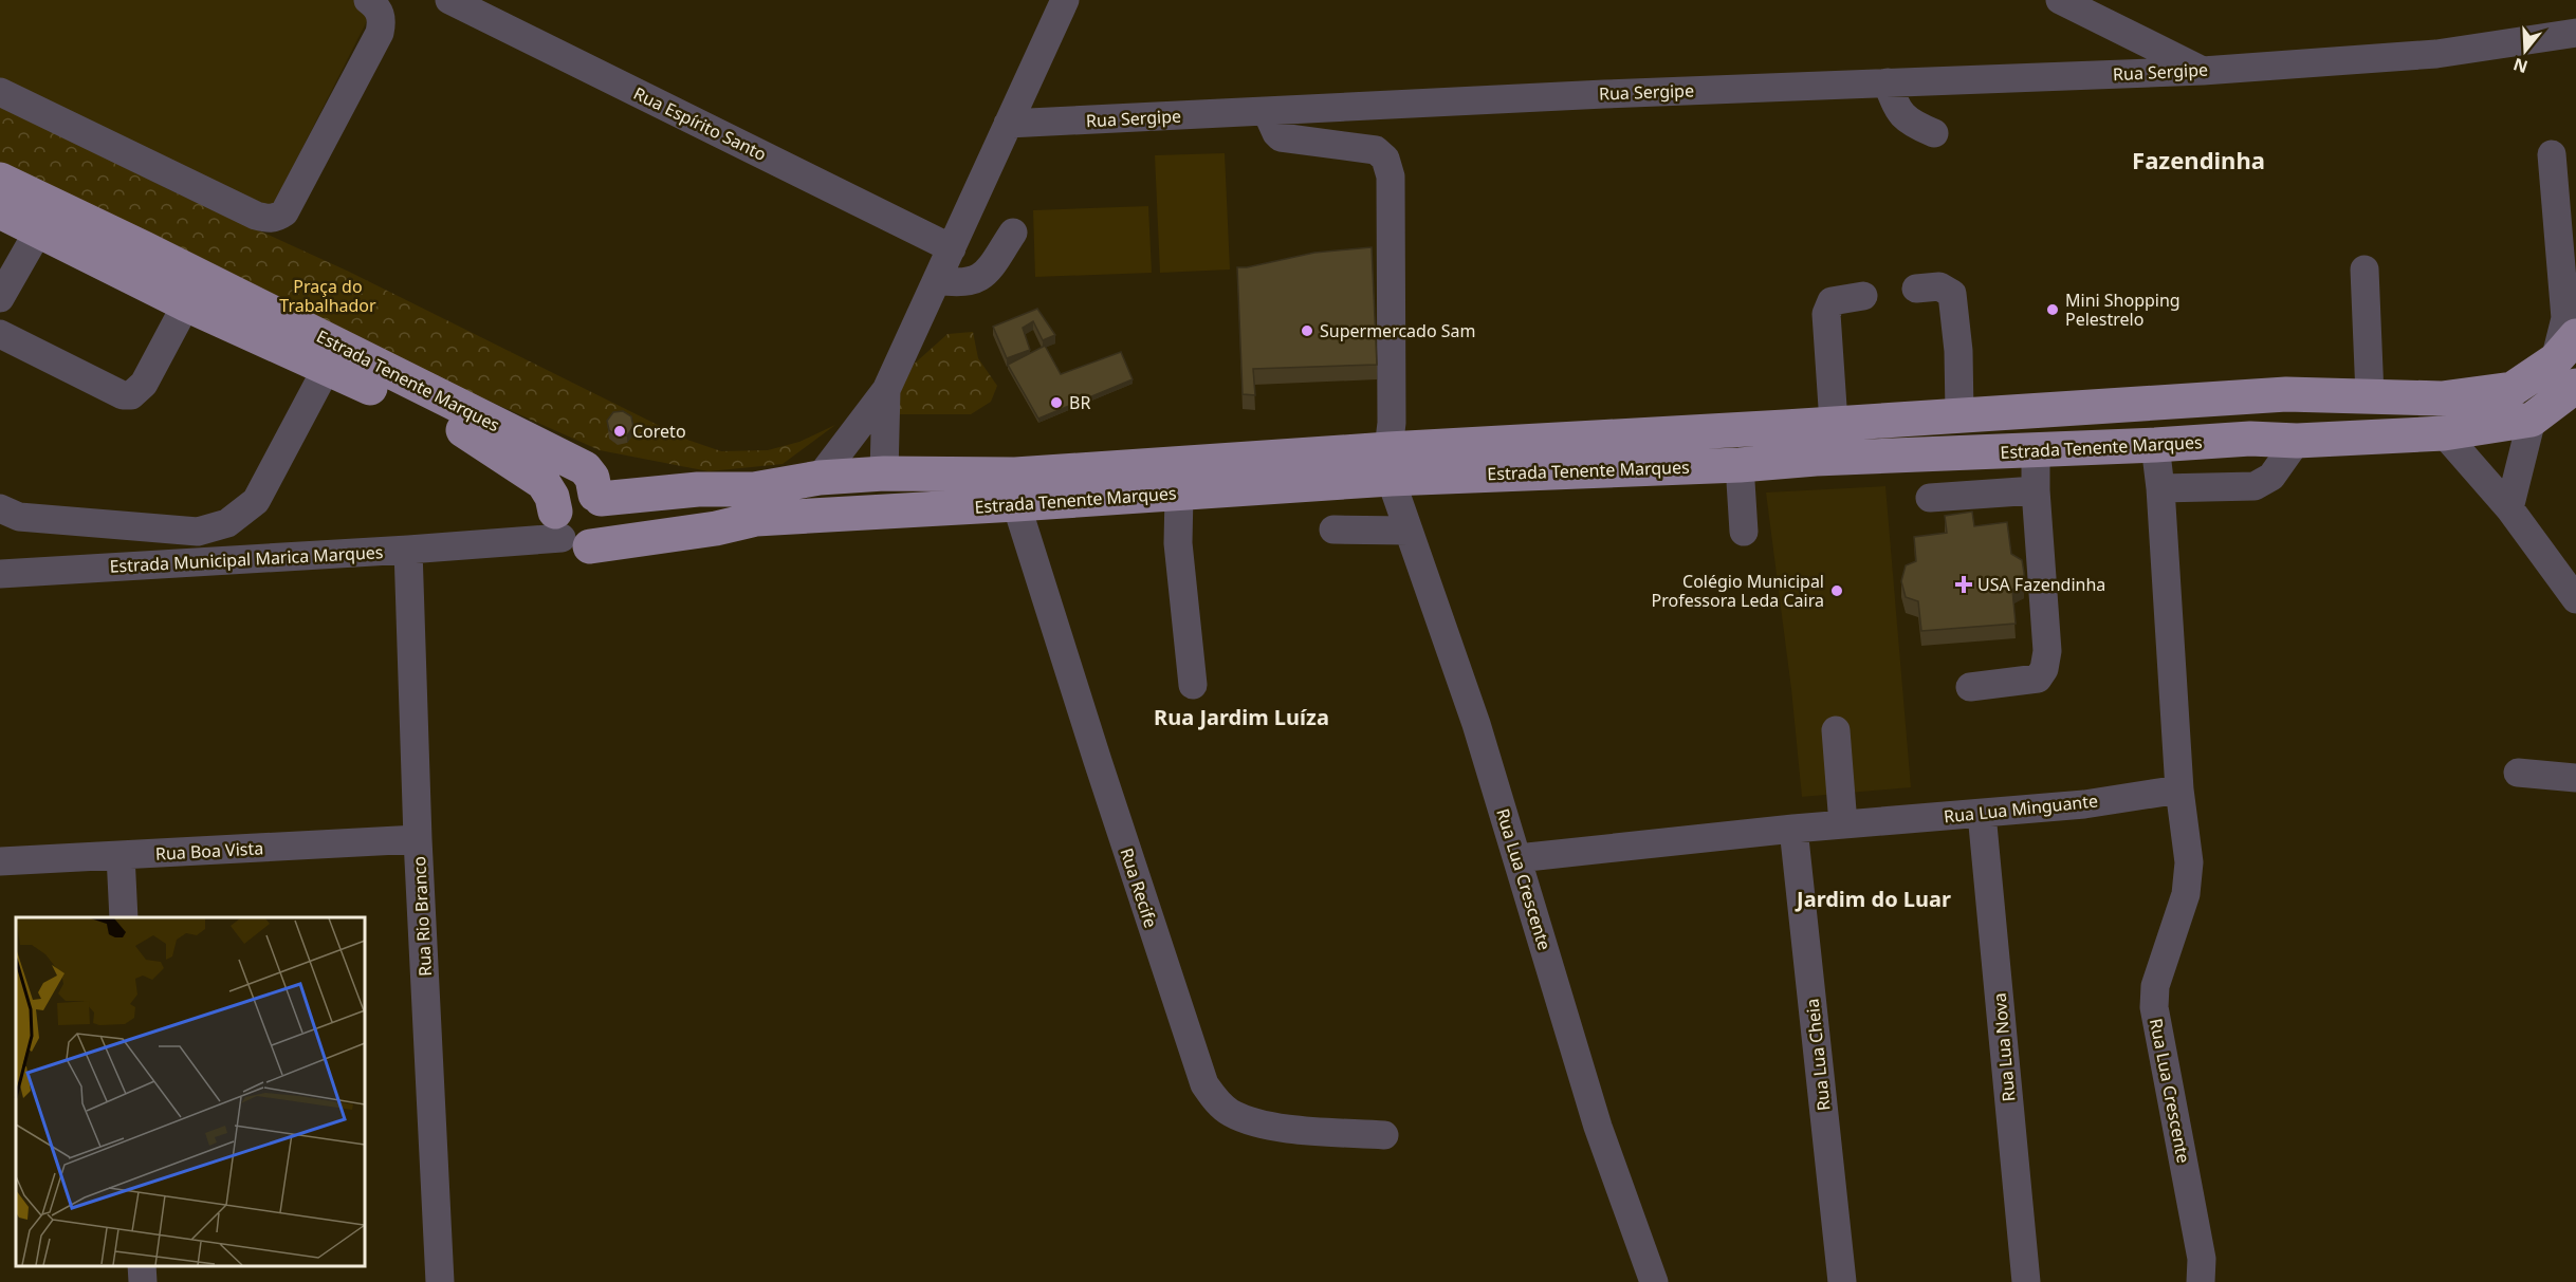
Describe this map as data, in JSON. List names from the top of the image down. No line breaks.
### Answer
{"streets":{"main road":["Estrada Tenente Marques"],"street":["Rua Sergipe","Rua Espírito Santo","Estrada Municipal Marica Marques","Rua Lua Minguante","Rua Boa Vista","Rua Lua Crescente","Rua Recife","Rua Rio Branco","Rua Lua Nova","Rua Lua Cheia"]},"crossings":[["Estrada Tenente Marques","Estrada Municipal Marica Marques"],["Estrada Tenente Marques","Rua Lua Crescente"],["Estrada Tenente Marques","Rua Recife"],["Estrada Municipal Marica Marques","Rua Rio Branco"],["Rua Lua Minguante","Rua Lua Crescente"],["Rua Lua Minguante","Rua Lua Nova"],["Rua Lua Minguante","Rua Lua Cheia"],["Rua Boa Vista","Rua Rio Branco"]],"districts":["Fazendinha","Rua Jardim Luíza","Jardim do Luar"],"parks":["Praça do Trabalhador"],"places":{"other":["Mini Shopping Pelestrelo","Supermercado Sam","BR","Coreto","Colégio Municipal Professora Leda Caira"],"health":["USA Fazendinha"]},"north":"bottom"}
